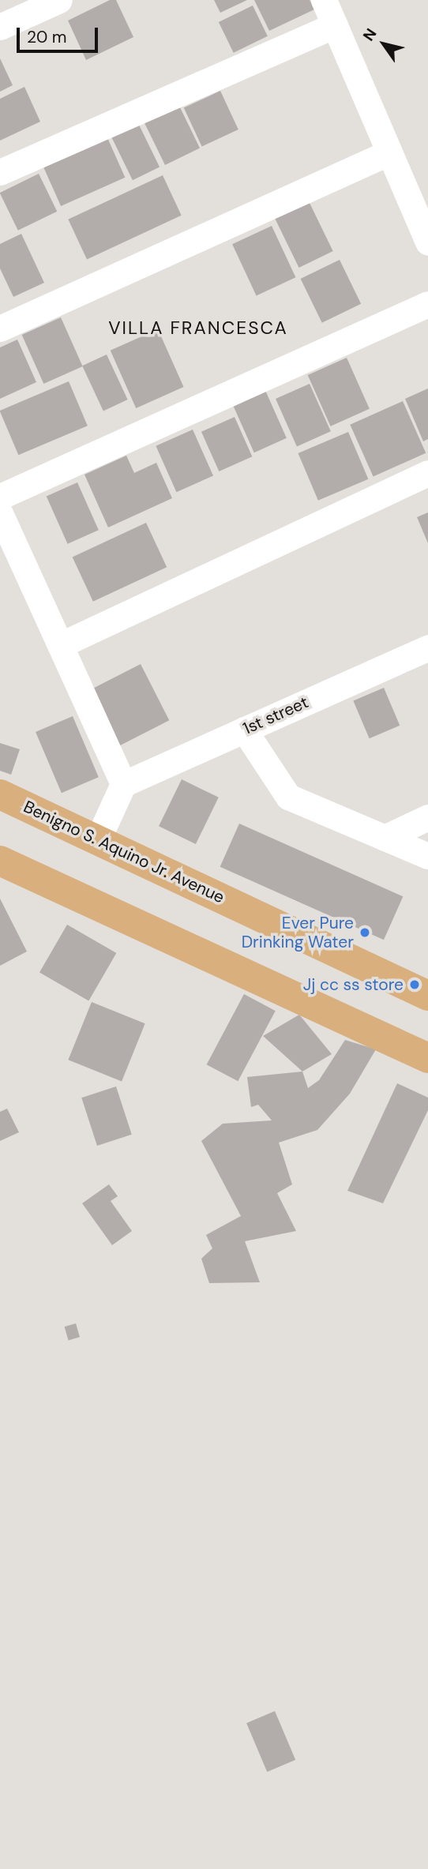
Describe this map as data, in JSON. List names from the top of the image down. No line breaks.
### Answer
{"streets":{"main road":["Benigno S. Aquino Jr. Avenue"],"street":["1st street"]},"districts":["VILLA FRANCESCA"],"places":["Ever Pure Drinking Water","Jj cc ss store"],"scale_bar":"20 m","north":"top left"}
